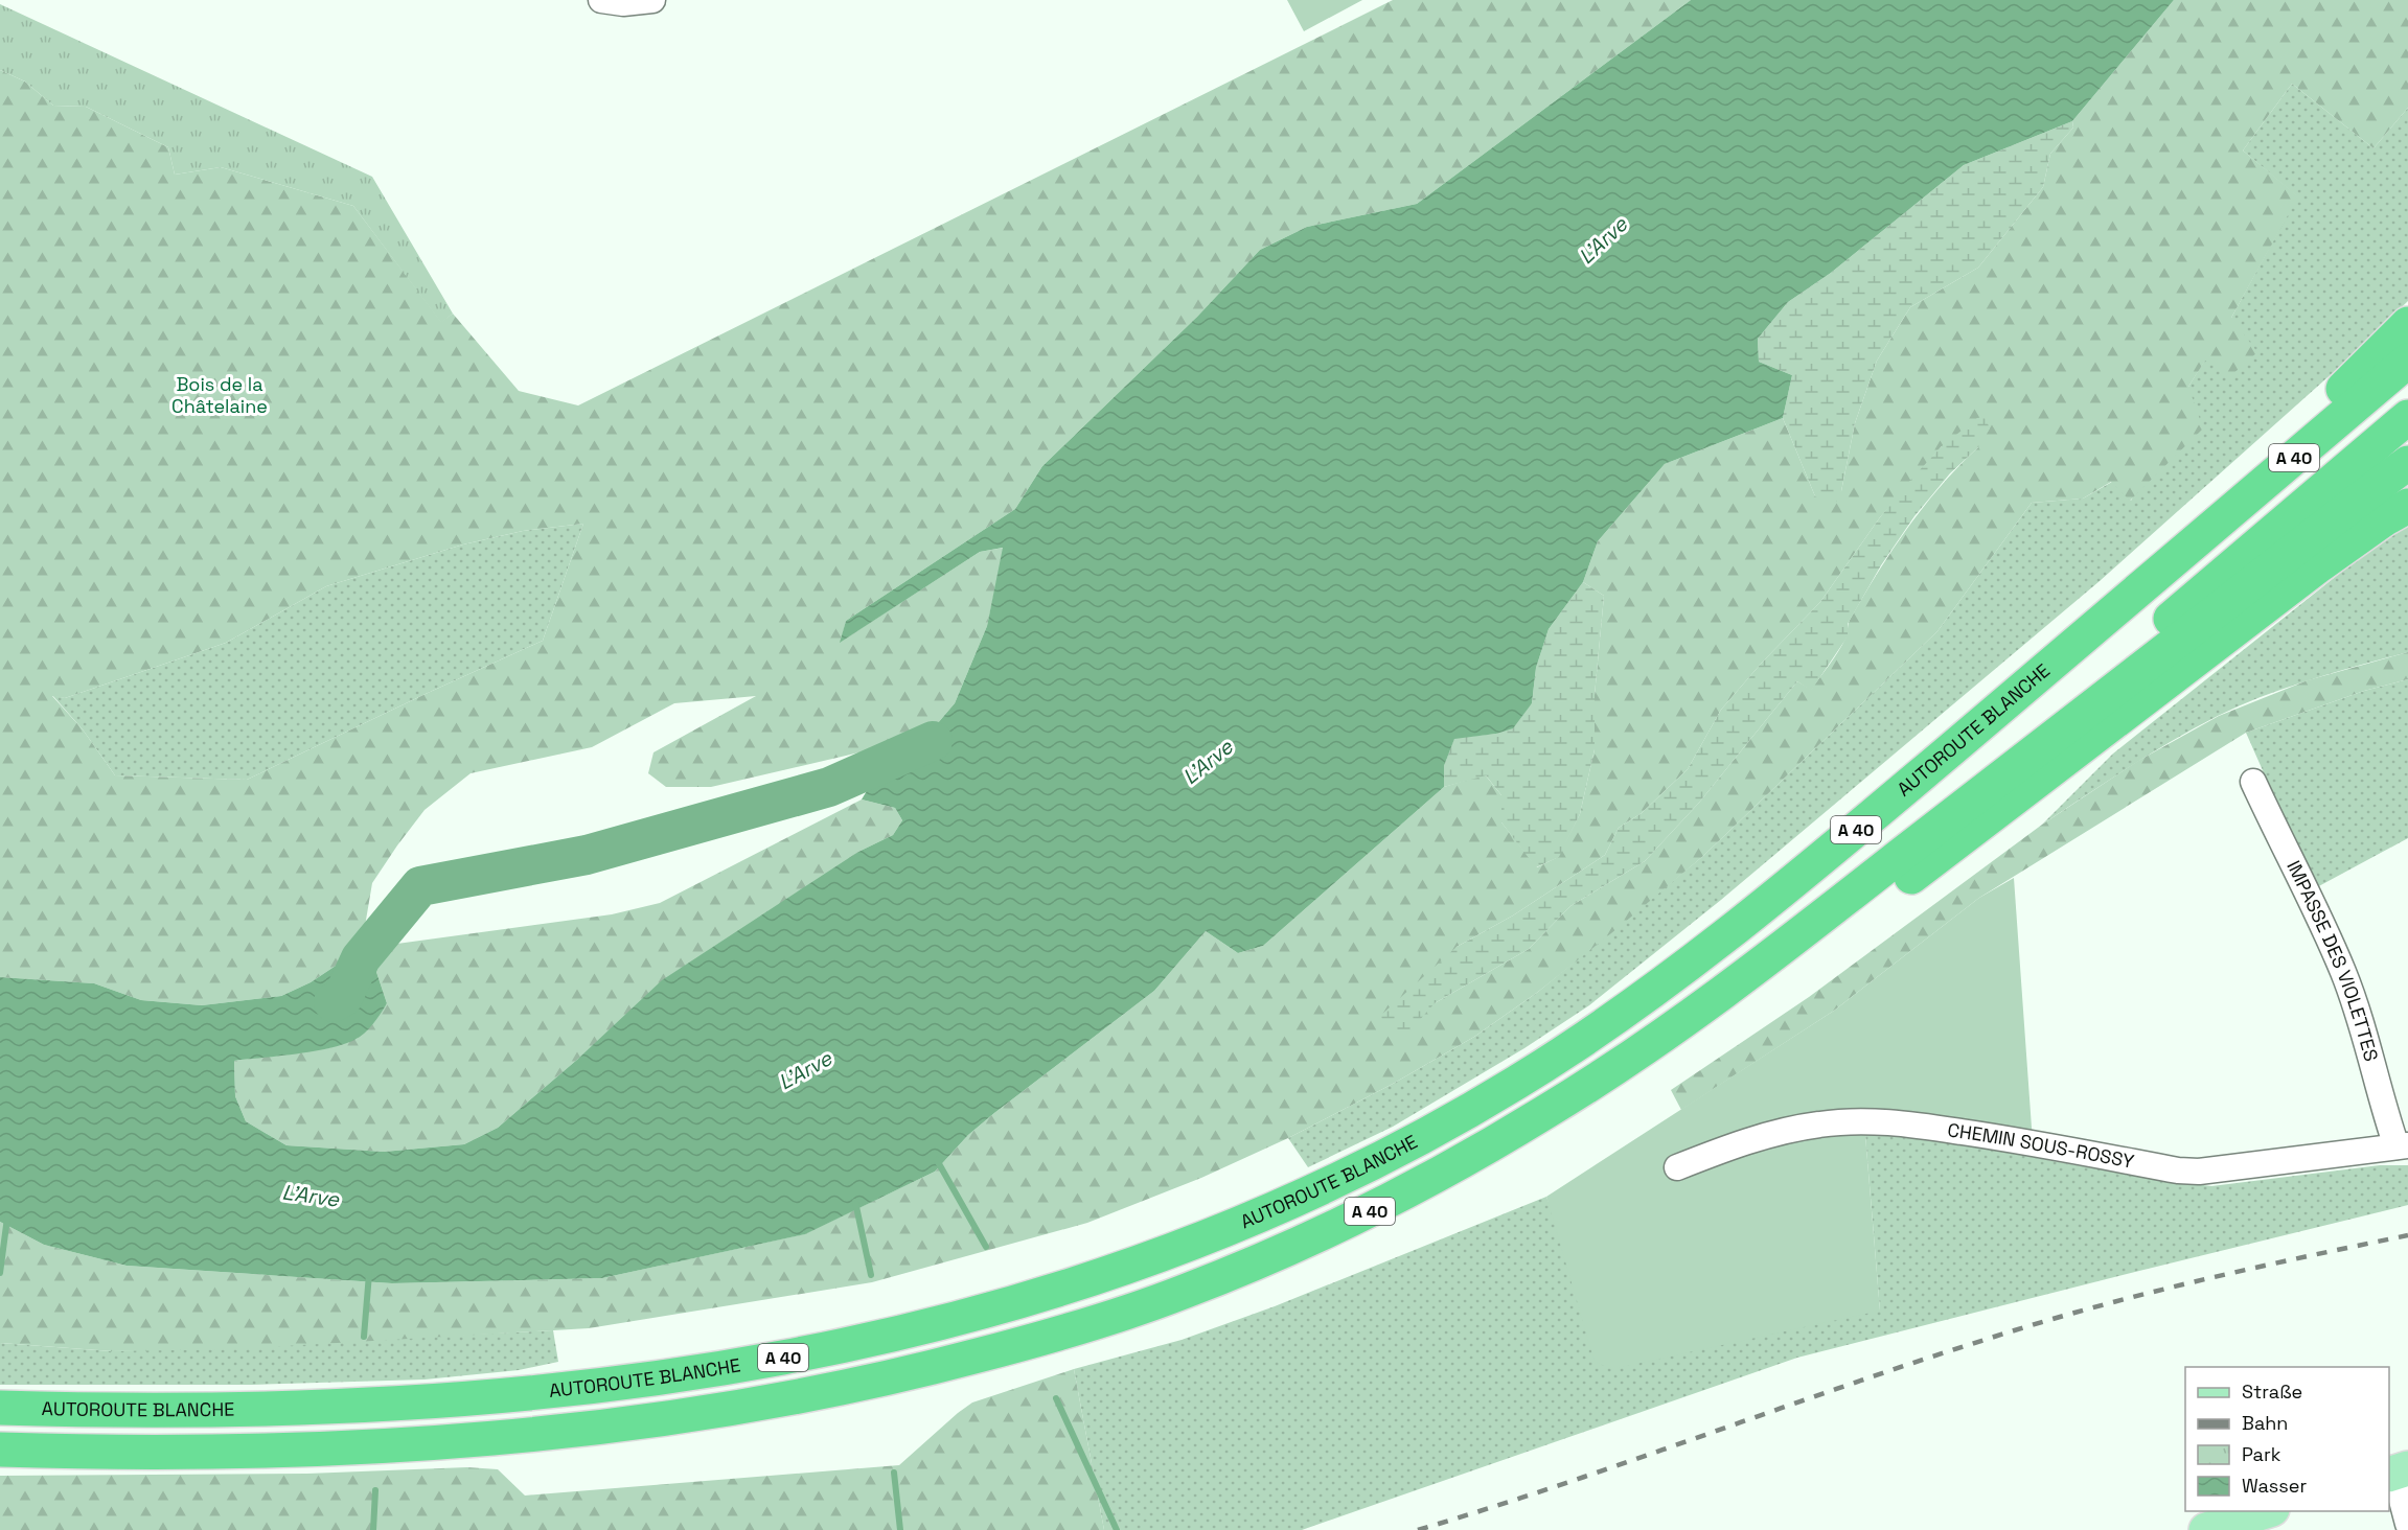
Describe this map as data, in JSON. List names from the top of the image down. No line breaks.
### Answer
{"streets":{"highway":["A 40","AUTOROUTE BLANCHE"],"street":["IMPASSE DES VIOLETTES","CHEMIN SOUS-ROSSY"]},"crossings":[["IMPASSE DES VIOLETTES","CHEMIN SOUS-ROSSY"]],"water":["L'Arve"],"parks":["Bois de la Châtelaine"],"legend":["Straße","Bahn","Park","Wasser"]}
